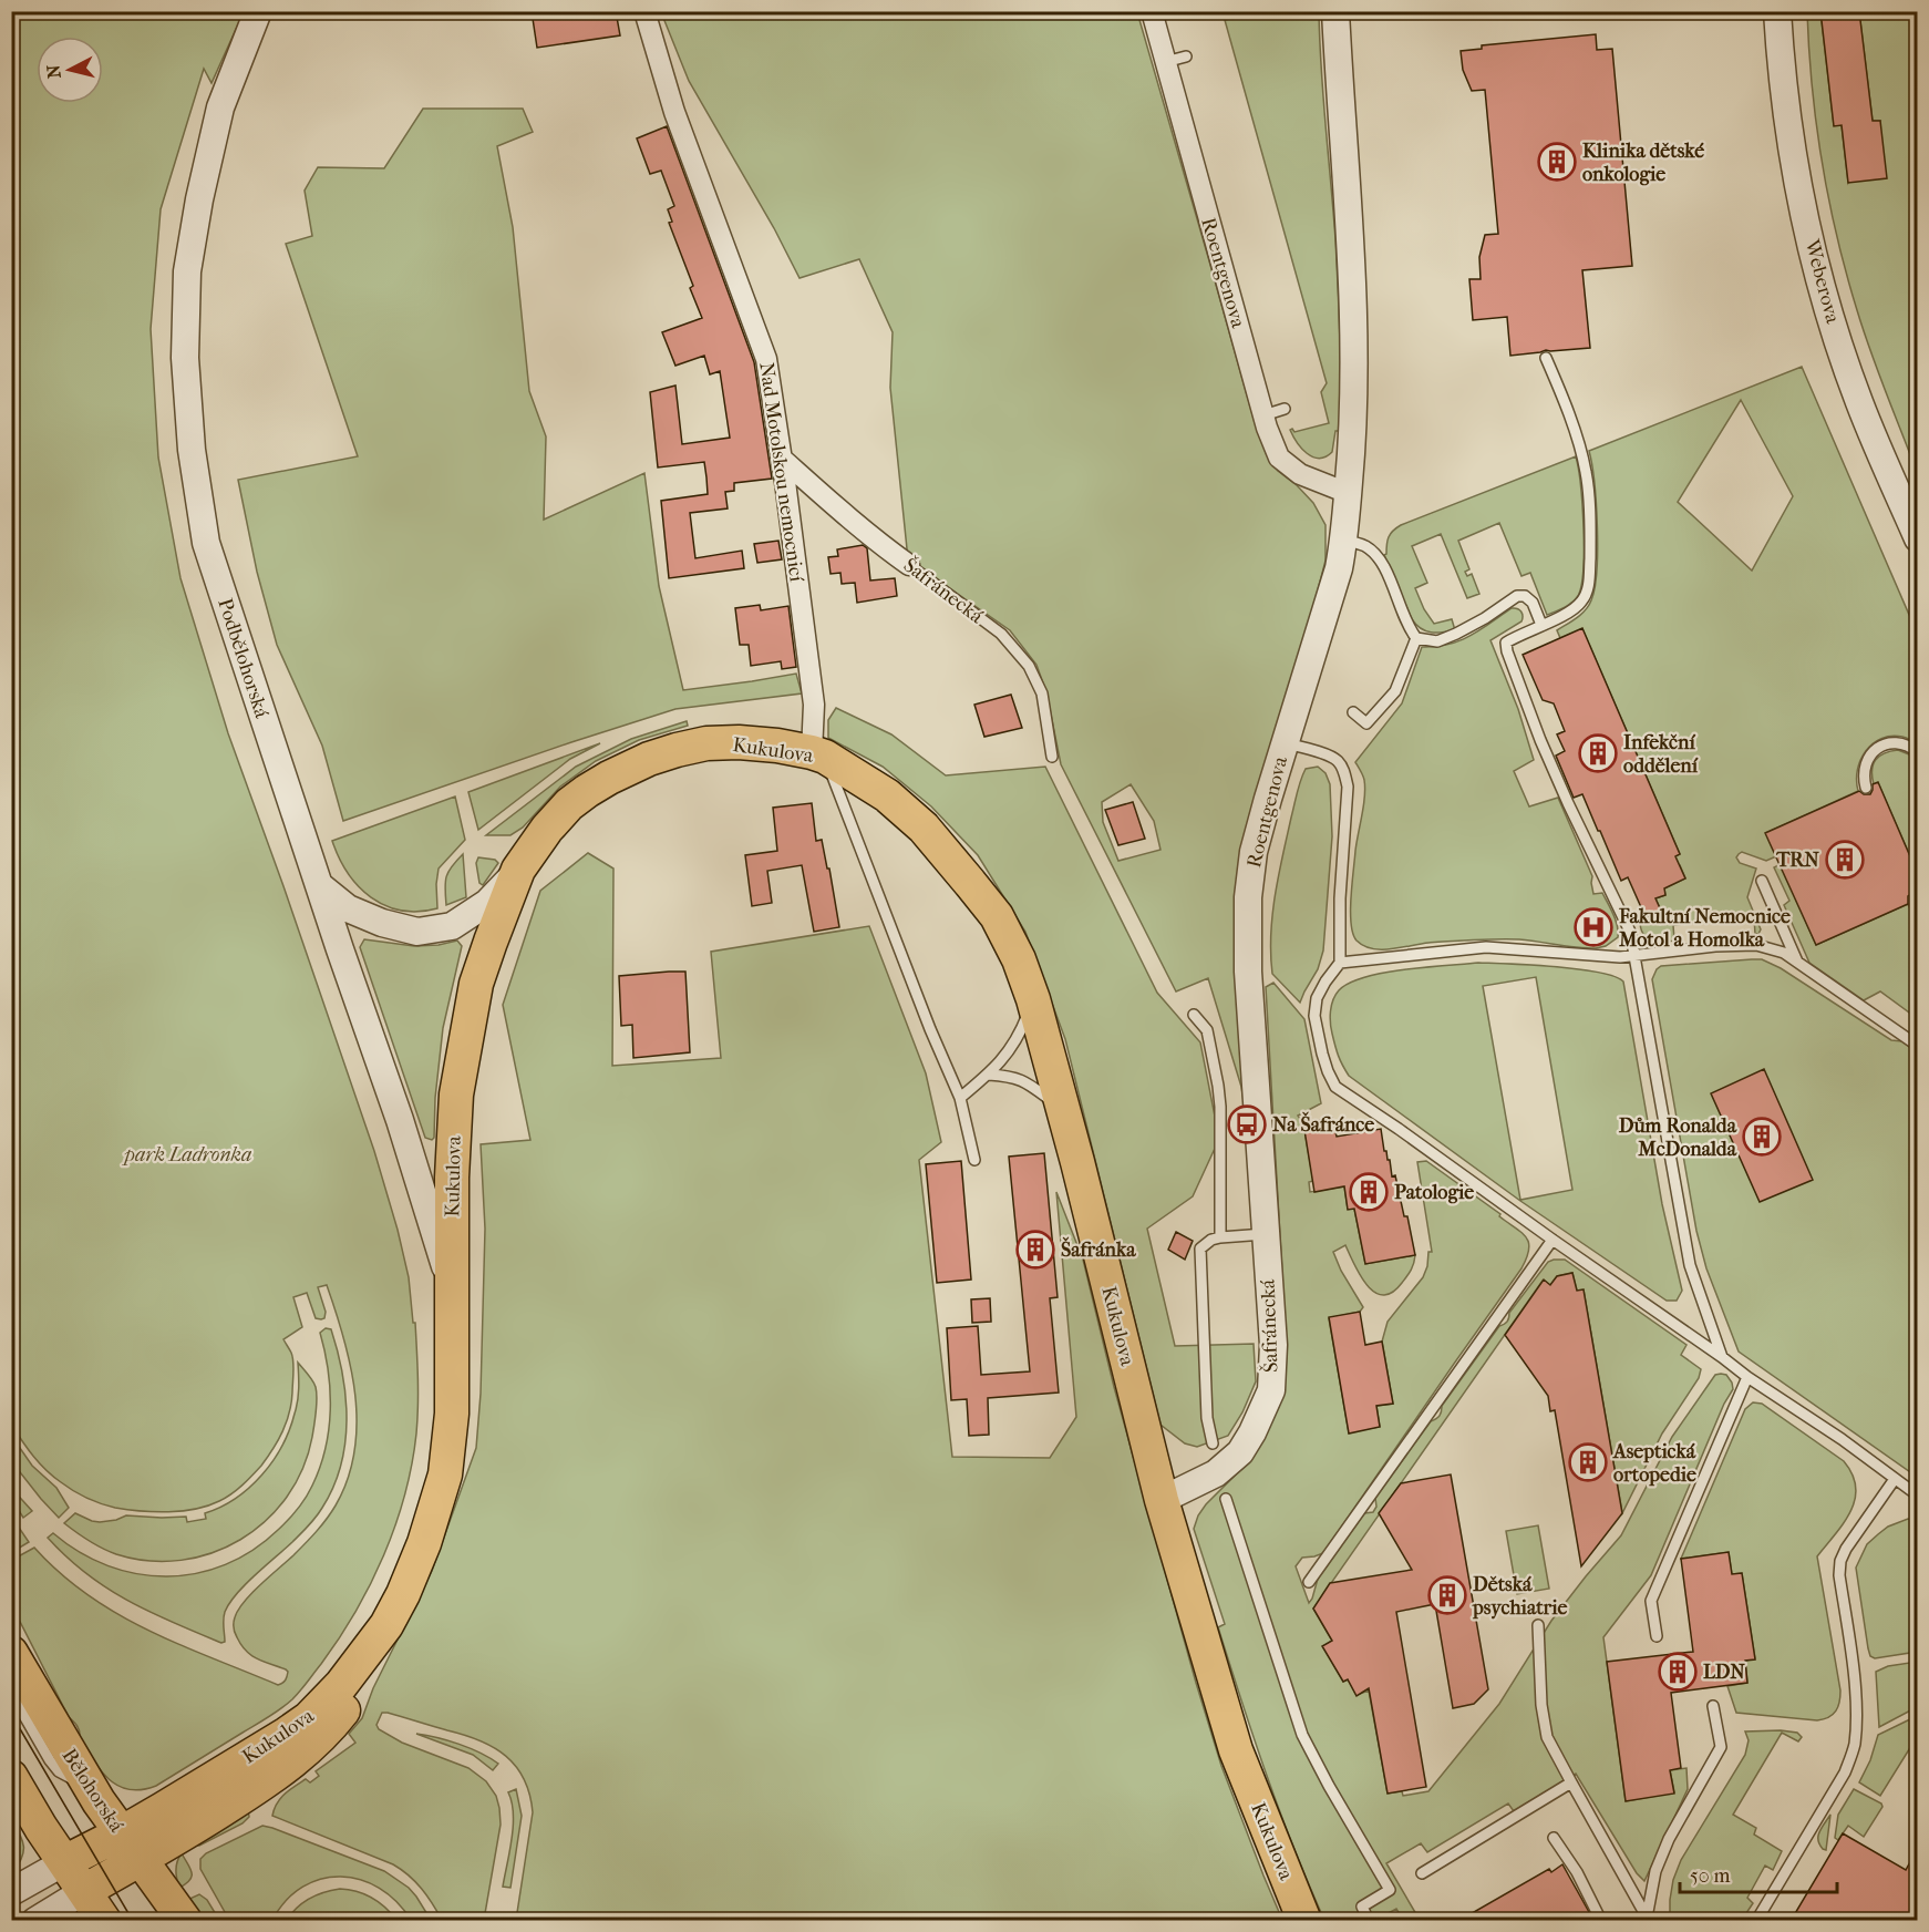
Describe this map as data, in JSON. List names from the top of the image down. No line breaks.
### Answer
{"streets":{"main road":["Kukulova","Bělohorská"],"street":["Roentgenova","Weberova","Nad Motolskou nemocnicí","Šafránecká","Podbělohorská"]},"crossings":[["Roentgenova","Šafránecká"],["Nad Motolskou nemocnicí","Šafránecká"],["Nad Motolskou nemocnicí","Kukulova"],["Šafránecká","Kukulova"],["Podbělohorská","Kukulova"],["Kukulova","Bělohorská"]],"parks":["park Ladronka"],"places":{"building":["Klinika dětské onkologie","Infekční oddělení","TRN","Dům Ronalda McDonalda","Patologie","Šafránka","Aseptická ortopedie","Dětská psychiatrie","LDN"],"hospital":["Fakultní Nemocnice Motol a Homolka"],"bus stop":["Na Šafránce"]},"scale_bar":"50 m","north":"left"}
